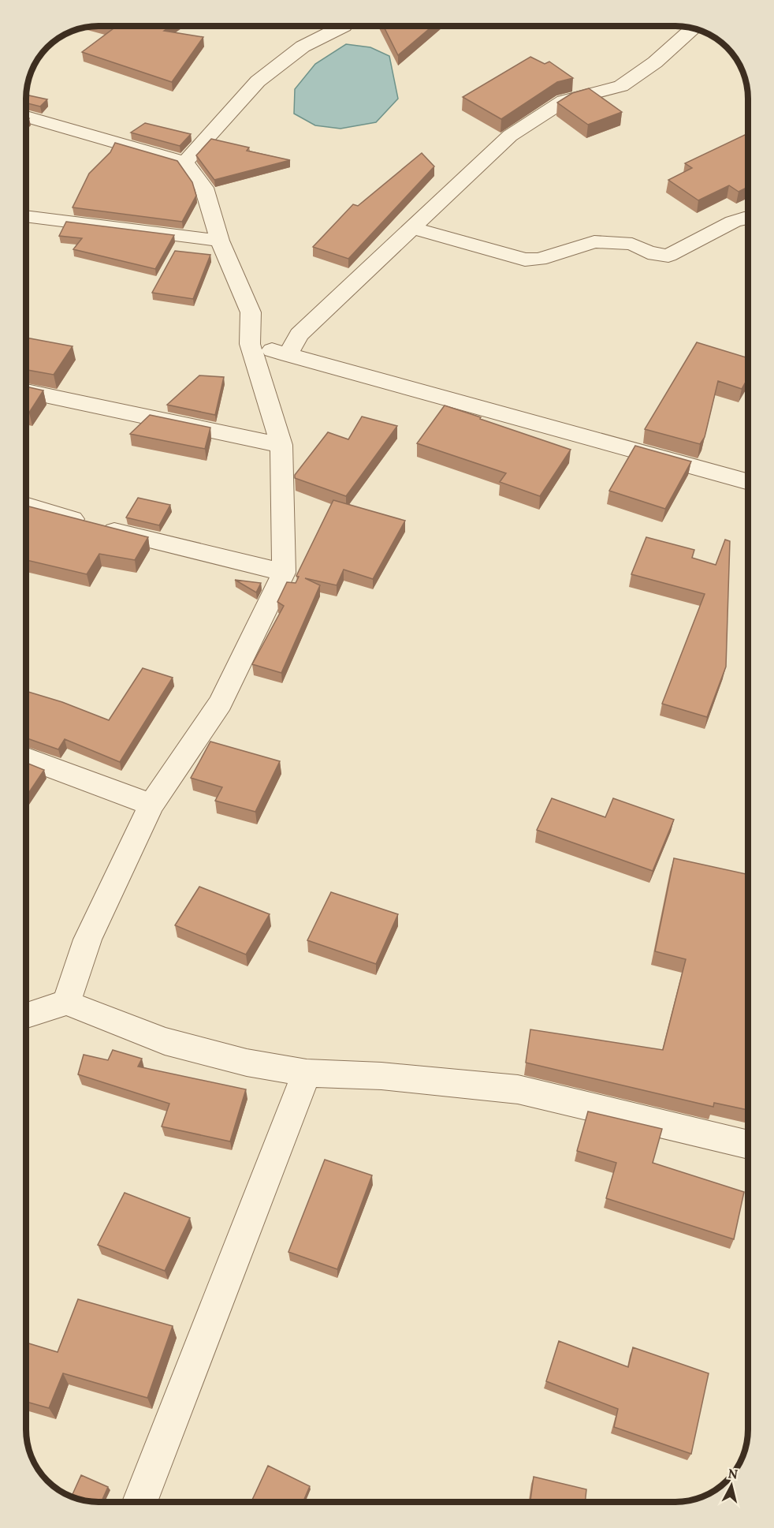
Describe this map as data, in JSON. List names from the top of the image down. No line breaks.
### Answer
{"north":"top"}
